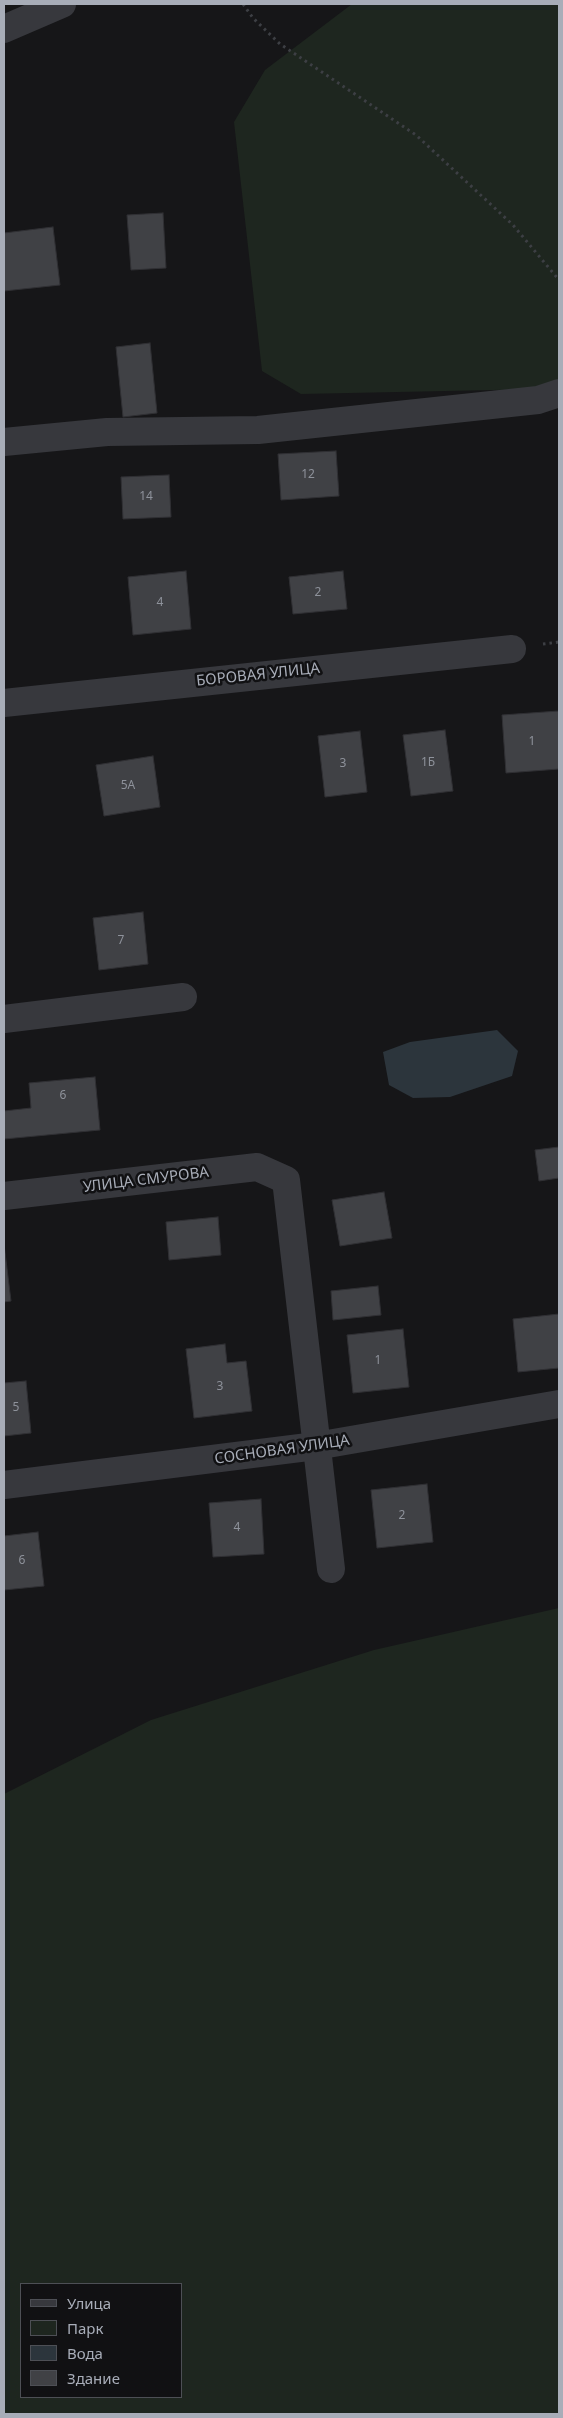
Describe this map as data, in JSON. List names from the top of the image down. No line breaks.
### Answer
{"streets":{"street":["БОРОВАЯ УЛИЦА","УЛИЦА СМУРОВА","СОСНОВАЯ УЛИЦА"]},"crossings":[["УЛИЦА СМУРОВА","СОСНОВАЯ УЛИЦА"]],"house_numbers":["12","14","2","4","1","1Б","3","5А","7","6","1","3","5","2","4","6"],"legend":["Улица","Парк","Вода","Здание"]}
